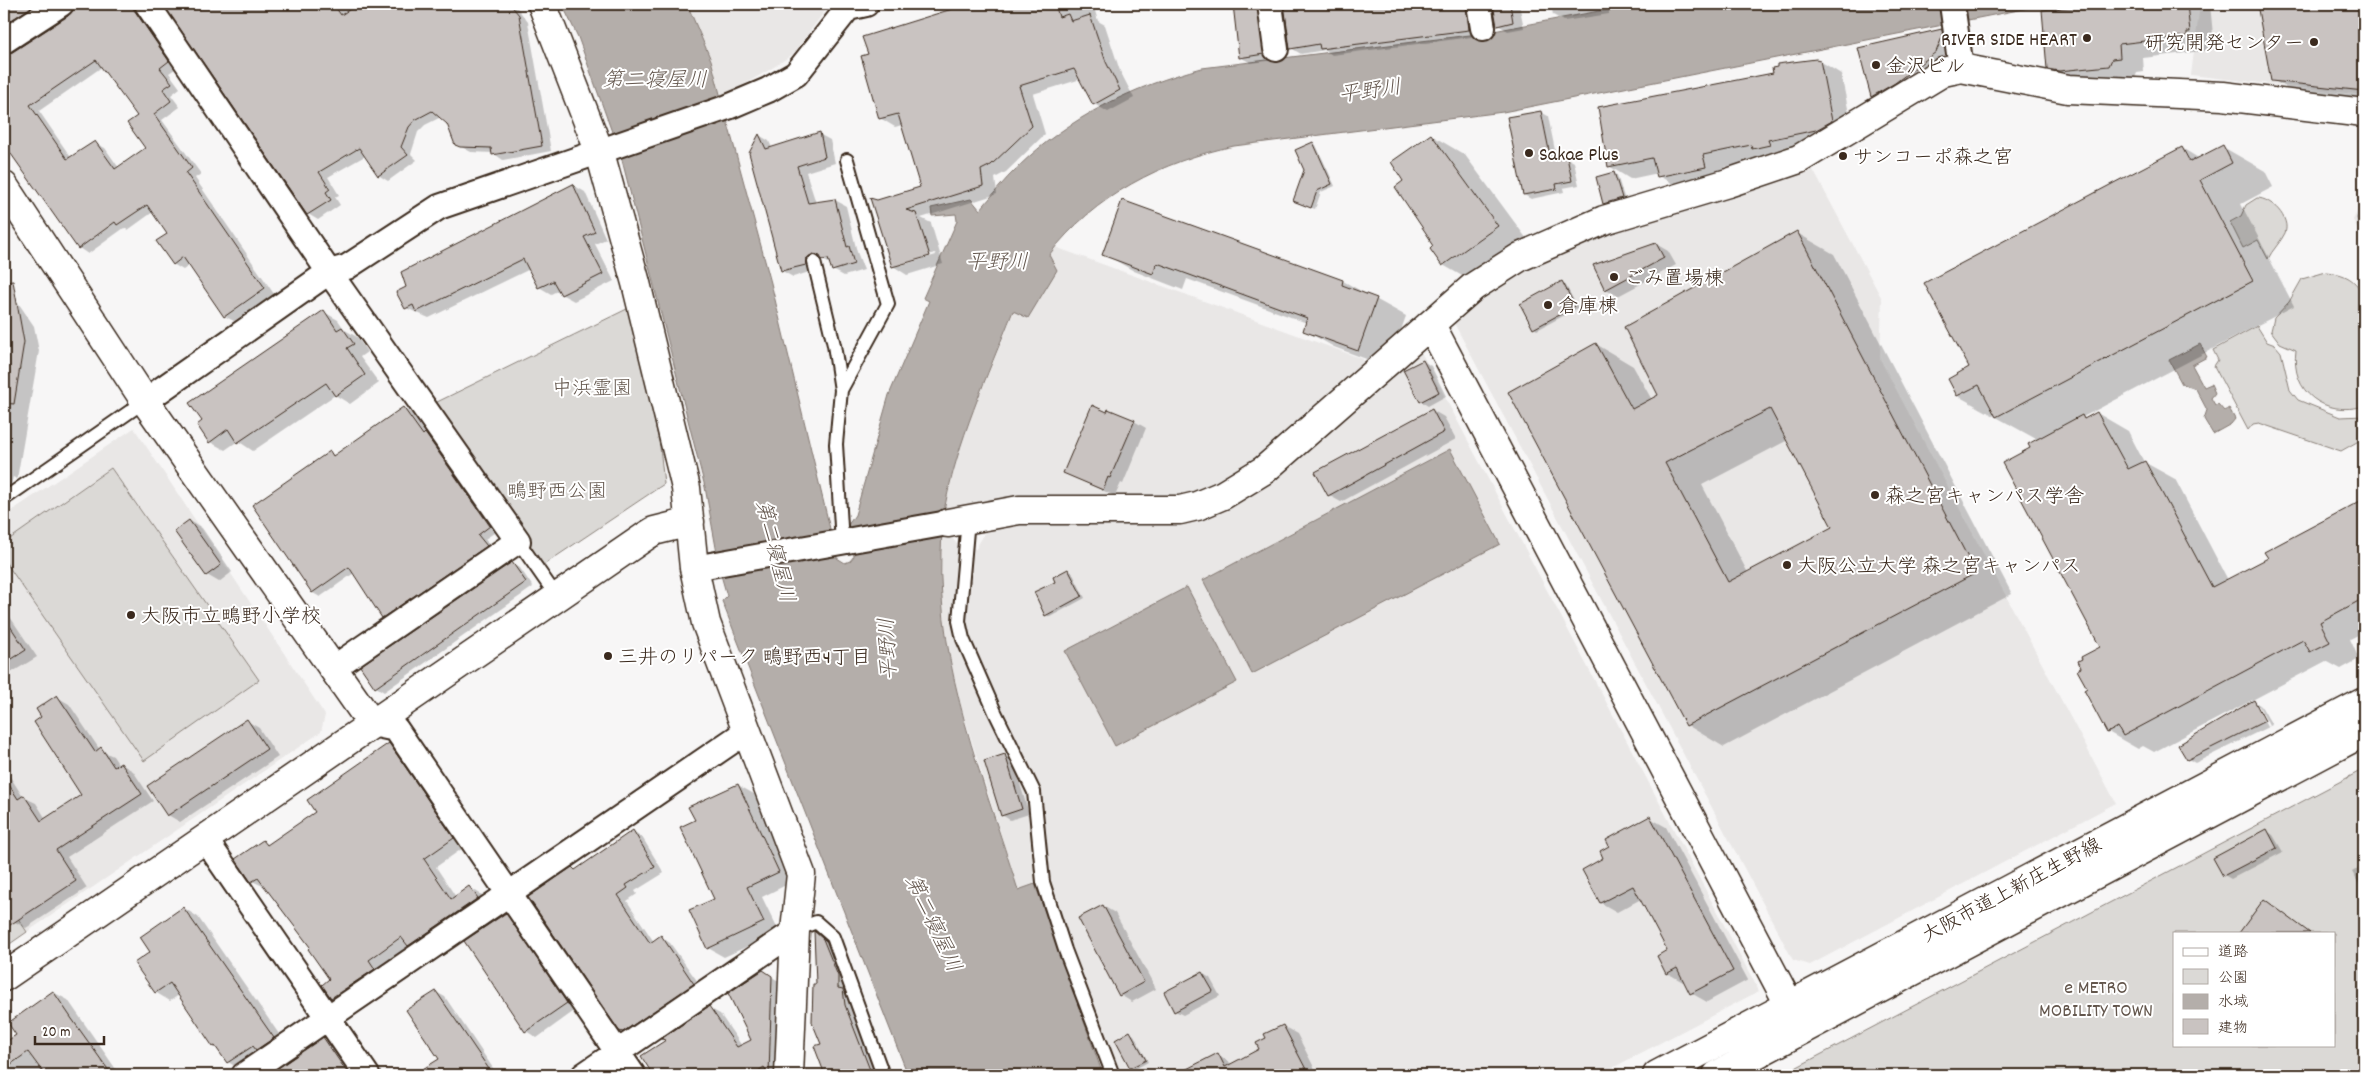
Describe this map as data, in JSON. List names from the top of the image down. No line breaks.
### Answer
{"streets":{"street":["大阪市道上新庄生野線"]},"water":["第二寝屋川","平野川"],"parks":["中浜霊園","鴫野西公園","e METRO MOBILITY TOWN"],"places":["RIVER SIDE HEART","研究開発センター","金沢ビル","Sakae Plus","サンコーポ森之宮","ごみ置場棟","倉庫棟","森之宮キャンパス学舎","大阪公立大学 森之宮キャンパス","大阪市立鴫野小学校","三井のリパーク 鴫野西4丁目"],"legend":["道路","公園","水域","建物"],"scale_bar":"20 m"}
